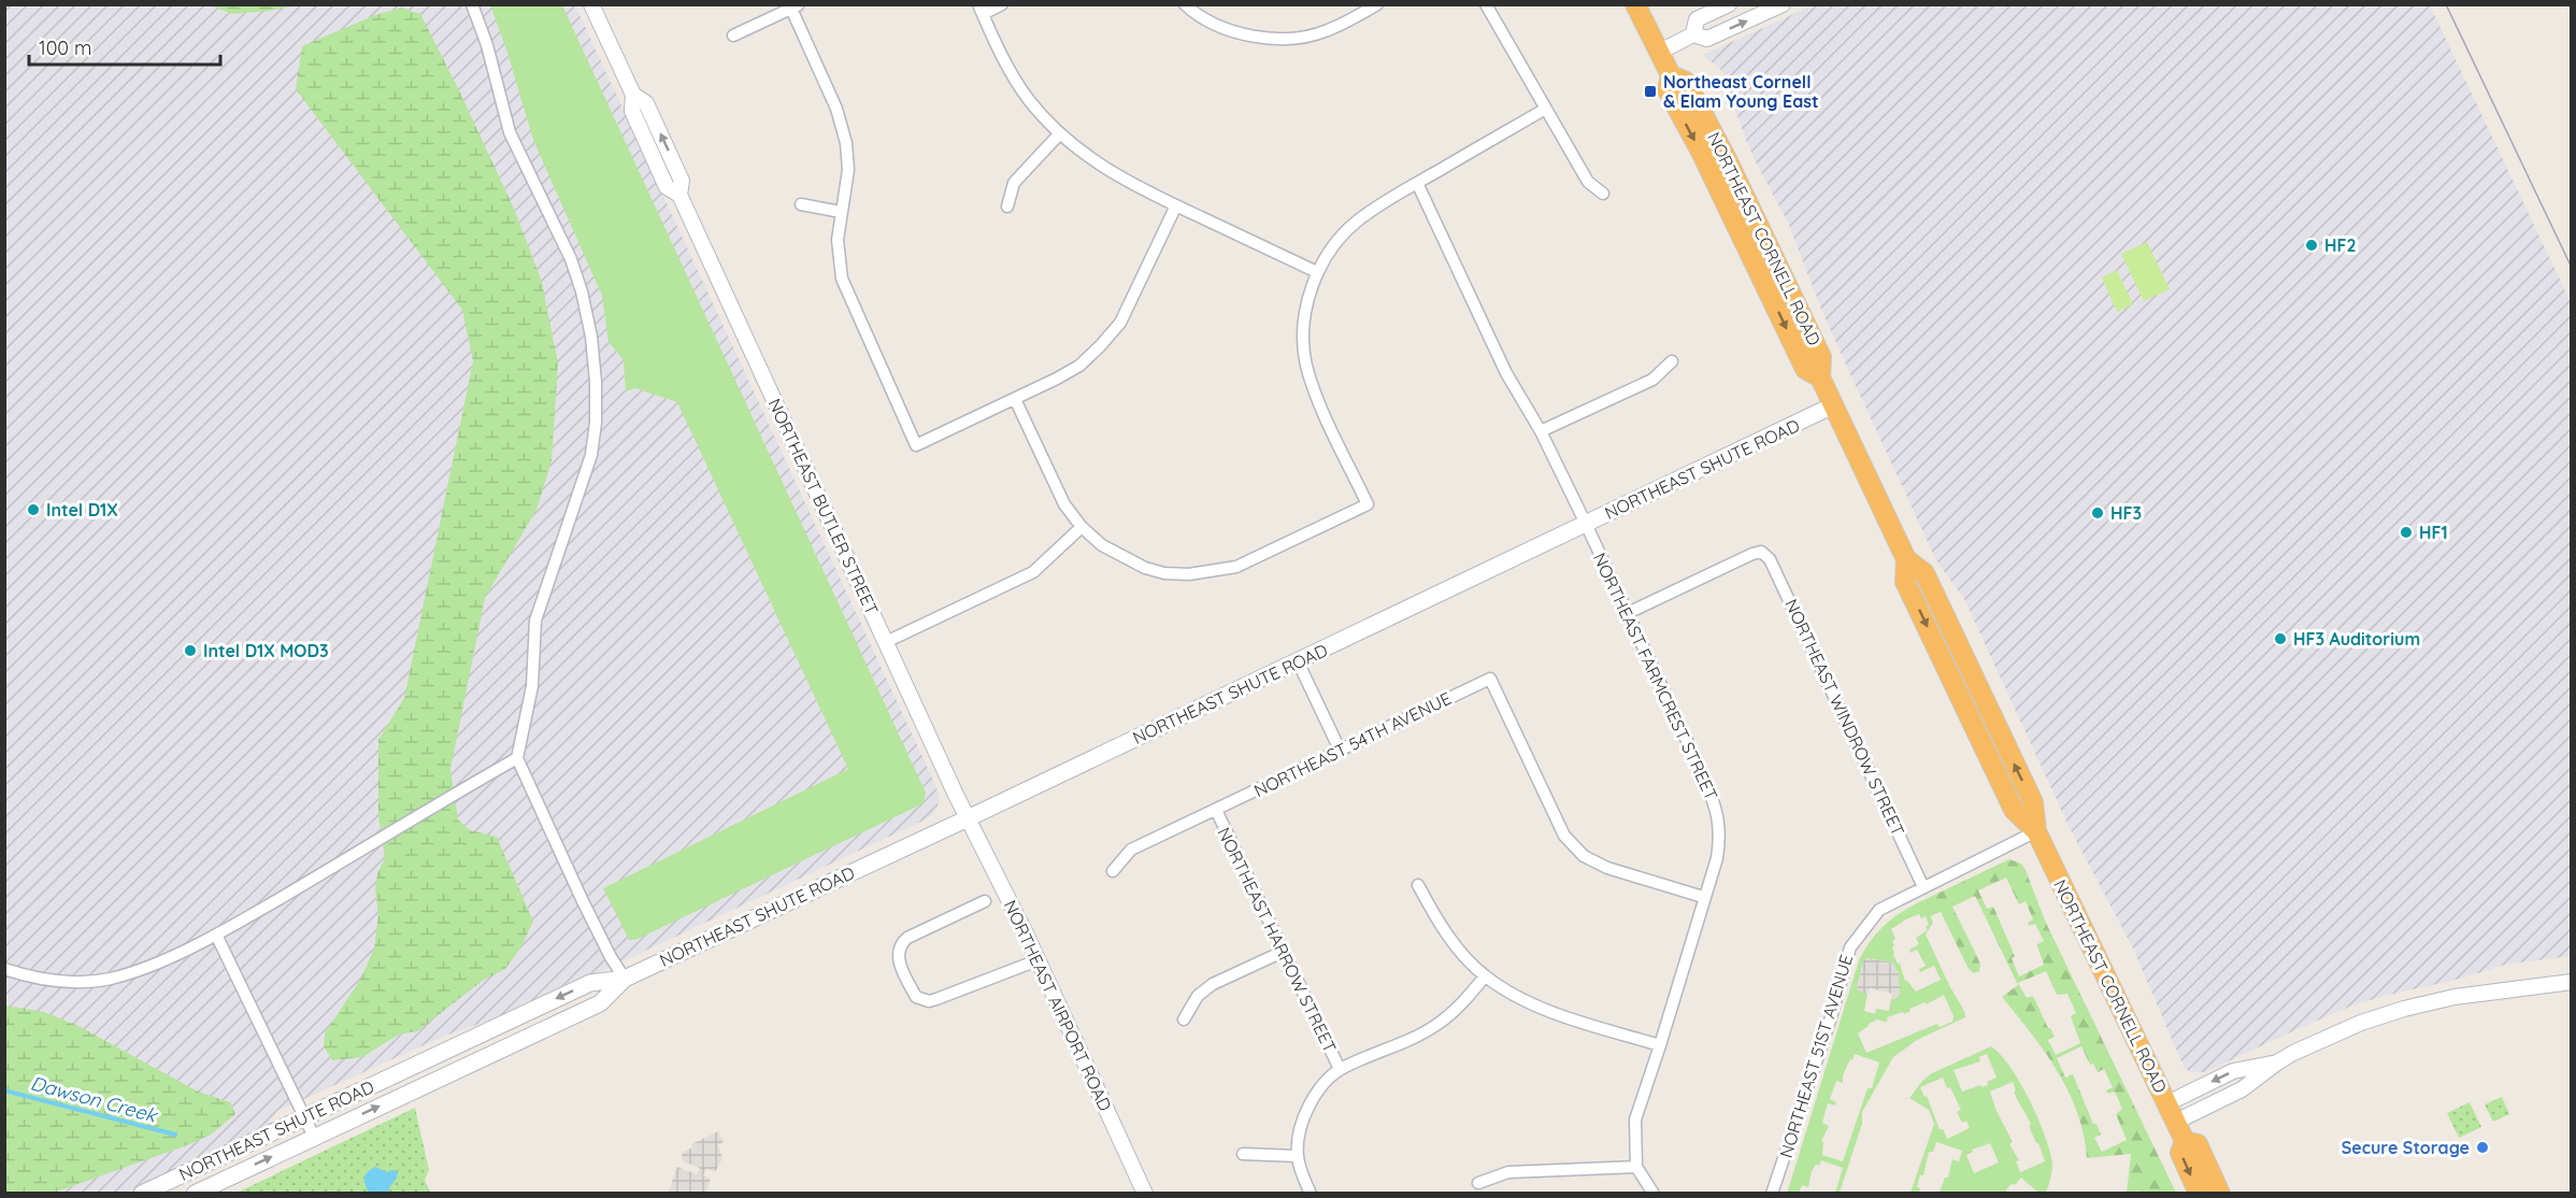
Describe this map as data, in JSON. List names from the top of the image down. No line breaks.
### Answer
{"streets":{"highway":["NORTHEAST CORNELL ROAD"],"main road":["NORTHEAST SHUTE ROAD"],"street":["NORTHEAST BUTLER STREET","NORTHEAST FARMCREST STREET","NORTHEAST WINDROW STREET","NORTHEAST 54TH AVENUE","NORTHEAST HARROW STREET","NORTHEAST AIRPORT ROAD","NORTHEAST 51ST AVENUE"]},"crossings":[["NORTHEAST CORNELL ROAD","NORTHEAST SHUTE ROAD"],["NORTHEAST CORNELL ROAD","NORTHEAST 51ST AVENUE"],["NORTHEAST SHUTE ROAD","NORTHEAST BUTLER STREET"],["NORTHEAST SHUTE ROAD","NORTHEAST FARMCREST STREET"],["NORTHEAST SHUTE ROAD","NORTHEAST AIRPORT ROAD"],["NORTHEAST BUTLER STREET","NORTHEAST AIRPORT ROAD"],["NORTHEAST FARMCREST STREET","NORTHEAST WINDROW STREET"],["NORTHEAST FARMCREST STREET","NORTHEAST 54TH AVENUE"],["NORTHEAST WINDROW STREET","NORTHEAST 51ST AVENUE"],["NORTHEAST 54TH AVENUE","NORTHEAST HARROW STREET"]],"water":["Dawson Creek"],"places":{"transit":["Northeast Cornell & Elam Young East"],"other":["HF2","Intel D1X","HF3","HF1","HF3 Auditorium","Intel D1X MOD3","Secure Storage"]},"scale_bar":"100 m"}
